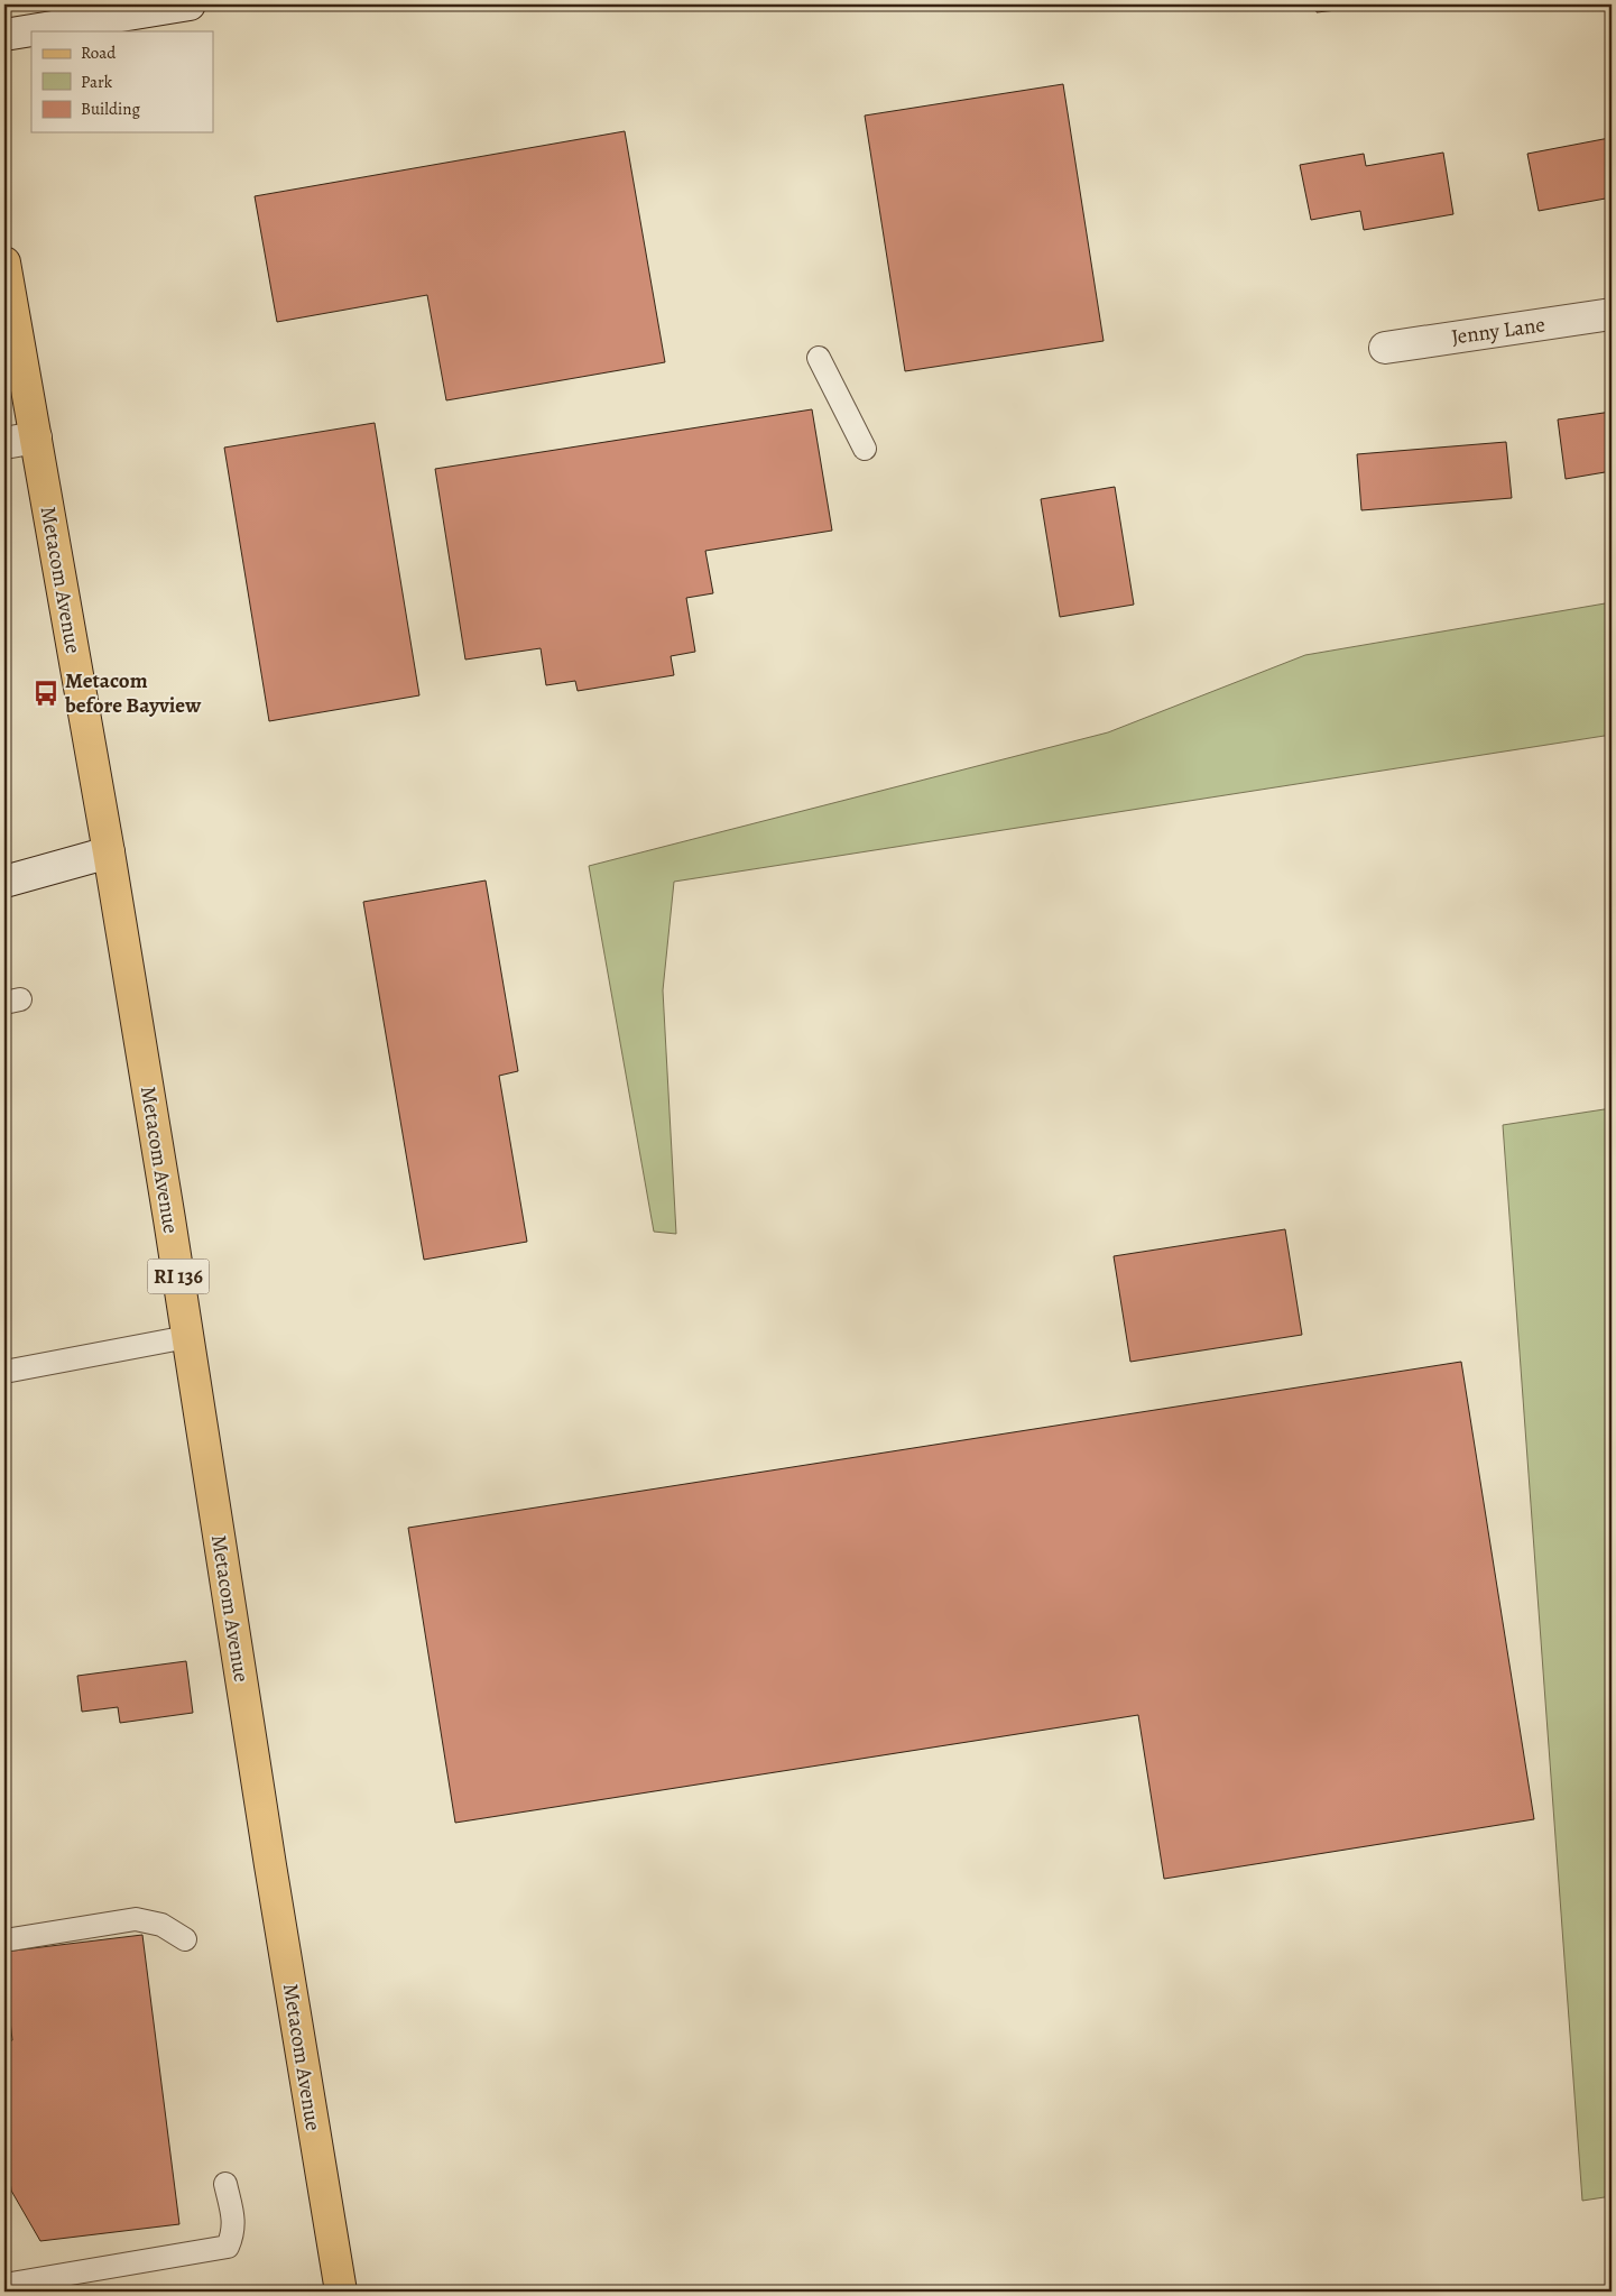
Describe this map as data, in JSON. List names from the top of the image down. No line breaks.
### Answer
{"streets":{"main road":["Metacom Avenue","RI 136"],"street":["Jenny Lane"]},"places":{"bus stop":["Metacom before Bayview"]},"legend":["Road","Park","Building"]}
